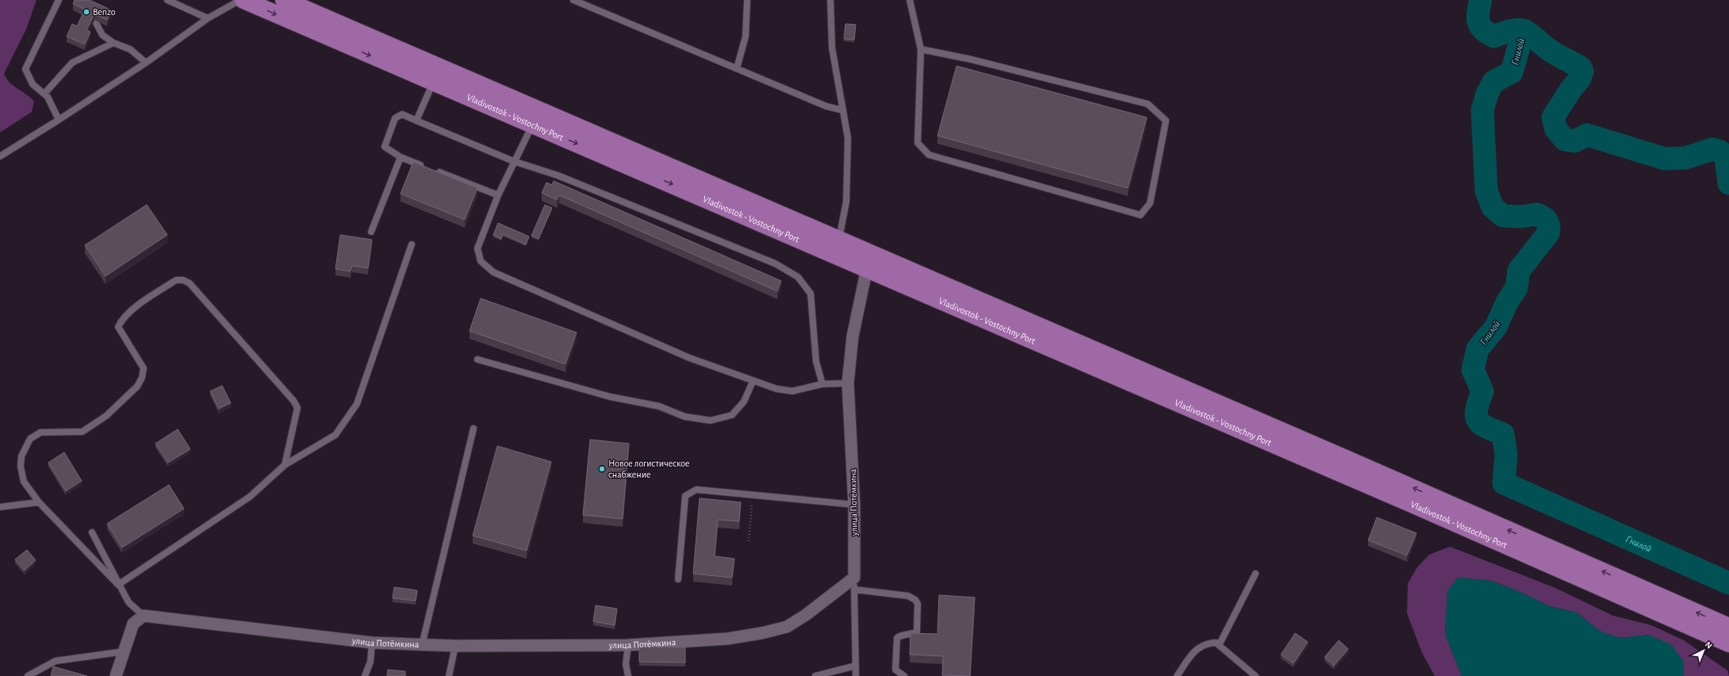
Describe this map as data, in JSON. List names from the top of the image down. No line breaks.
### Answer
{"streets":{"highway":["Vladivostok - Vostochny Port"],"street":["улица Потёмкина"]},"crossings":[["Vladivostok - Vostochny Port","улица Потёмкина"]],"water":["Гнилой"],"places":["Benzo","Новое логистическое снабжение"],"north":"top right"}
